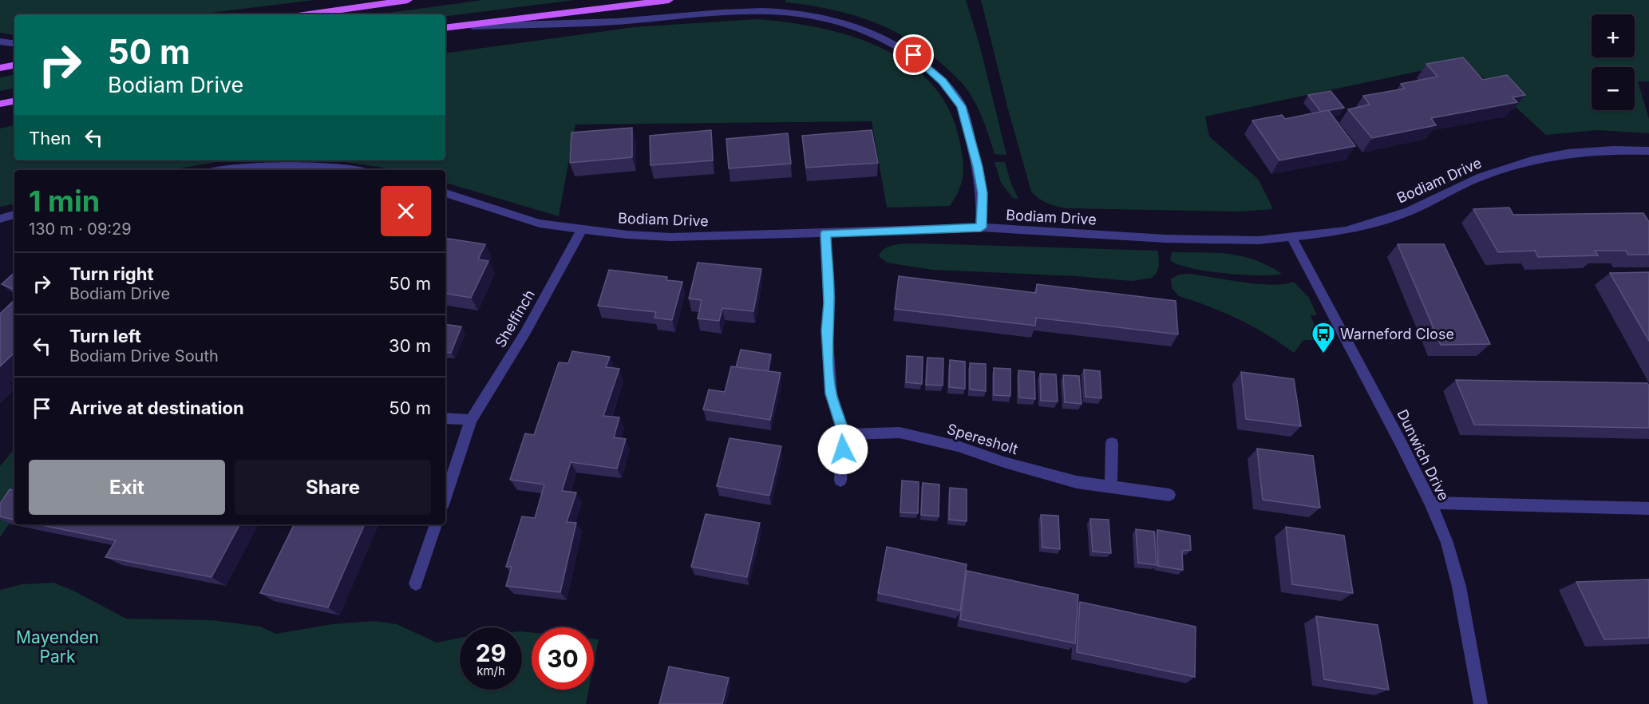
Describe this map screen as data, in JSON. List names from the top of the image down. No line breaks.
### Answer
{"streets":{"street":["Bodiam Drive","Shelfinch","Speresholt","Dunwich Drive"]},"crossings":[["Bodiam Drive","Shelfinch"],["Bodiam Drive","Dunwich Drive"]],"parks":["Mayenden Park"],"places":{"bus stop":["Warneford Close"]},"page":{"map_buttons":["+","−"],"turn":["50 m","Bodiam Drive"],"then":"Then","heading":["1 min","130 m · 09:29"],"list":[{"name":"Turn right","note":"Bodiam Drive","value":"50 m"},{"name":"Turn left","note":"Bodiam Drive South","value":"30 m"},{"name":"Arrive at destination","value":"50 m"}],"buttons":["Exit","Share"],"speed":"29 km/h","limit":"30"}}
